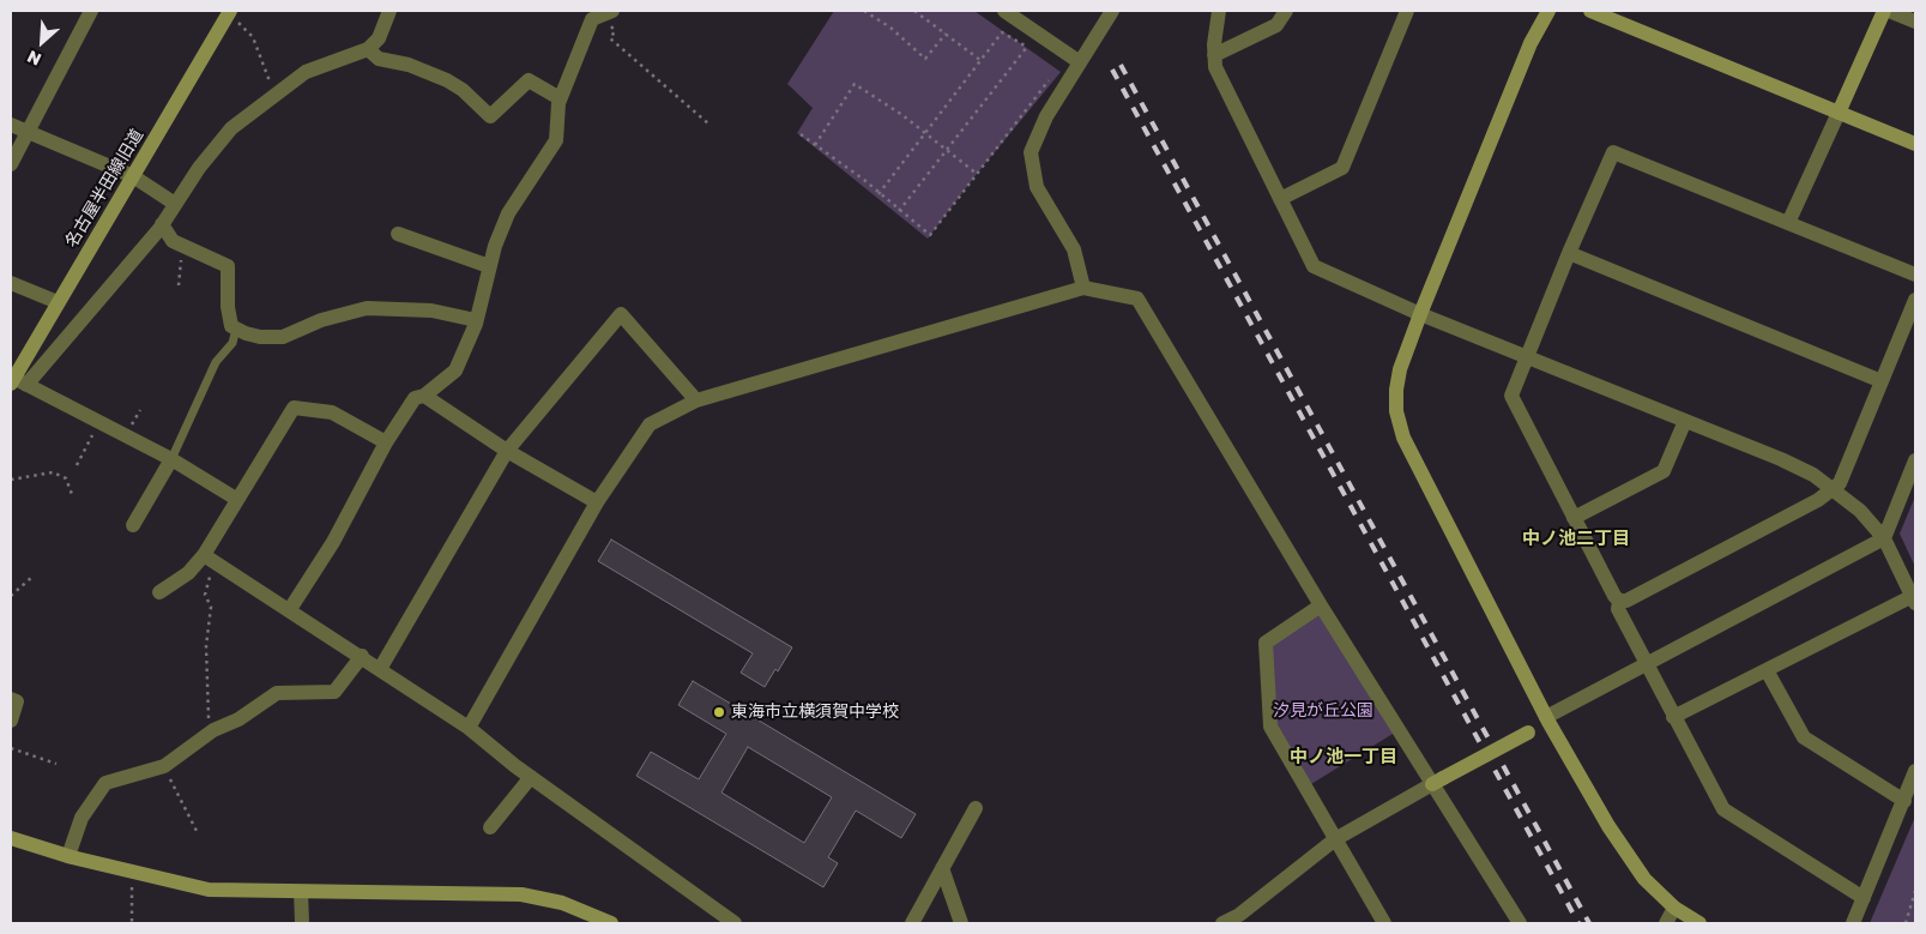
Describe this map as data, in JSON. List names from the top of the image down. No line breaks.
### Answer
{"streets":{"street":["名古屋半田線旧道"]},"districts":["中ノ池二丁目","中ノ池一丁目"],"parks":["汐見が丘公園"],"places":["東海市立横須賀中学校"],"north":"bottom left"}
